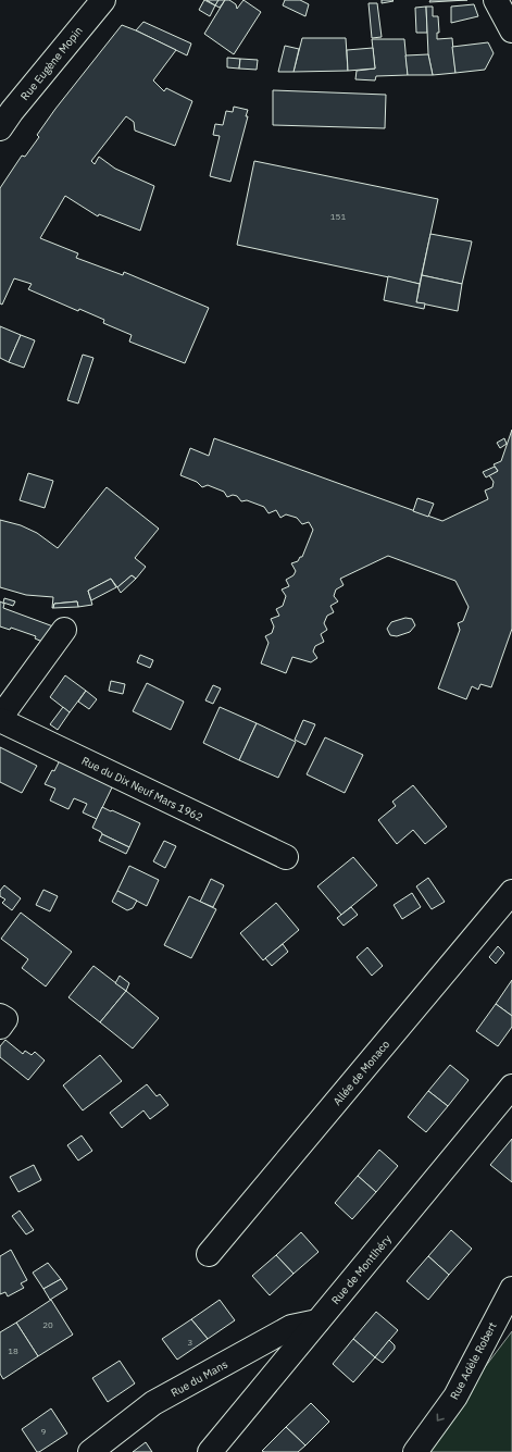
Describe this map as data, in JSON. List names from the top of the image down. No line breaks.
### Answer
{"streets":{"street":["Rue Eugène Mopin","Rue du Dix Neuf Mars 1962","Allée de Monaco","Rue de Montlhéry","Rue Adèle Robert","Rue du Mans"]},"crossings":[["Rue de Montlhéry","Rue du Mans"]],"one_way":["Rue Adèle Robert"],"house_numbers":["151","20","3","18","9"]}
